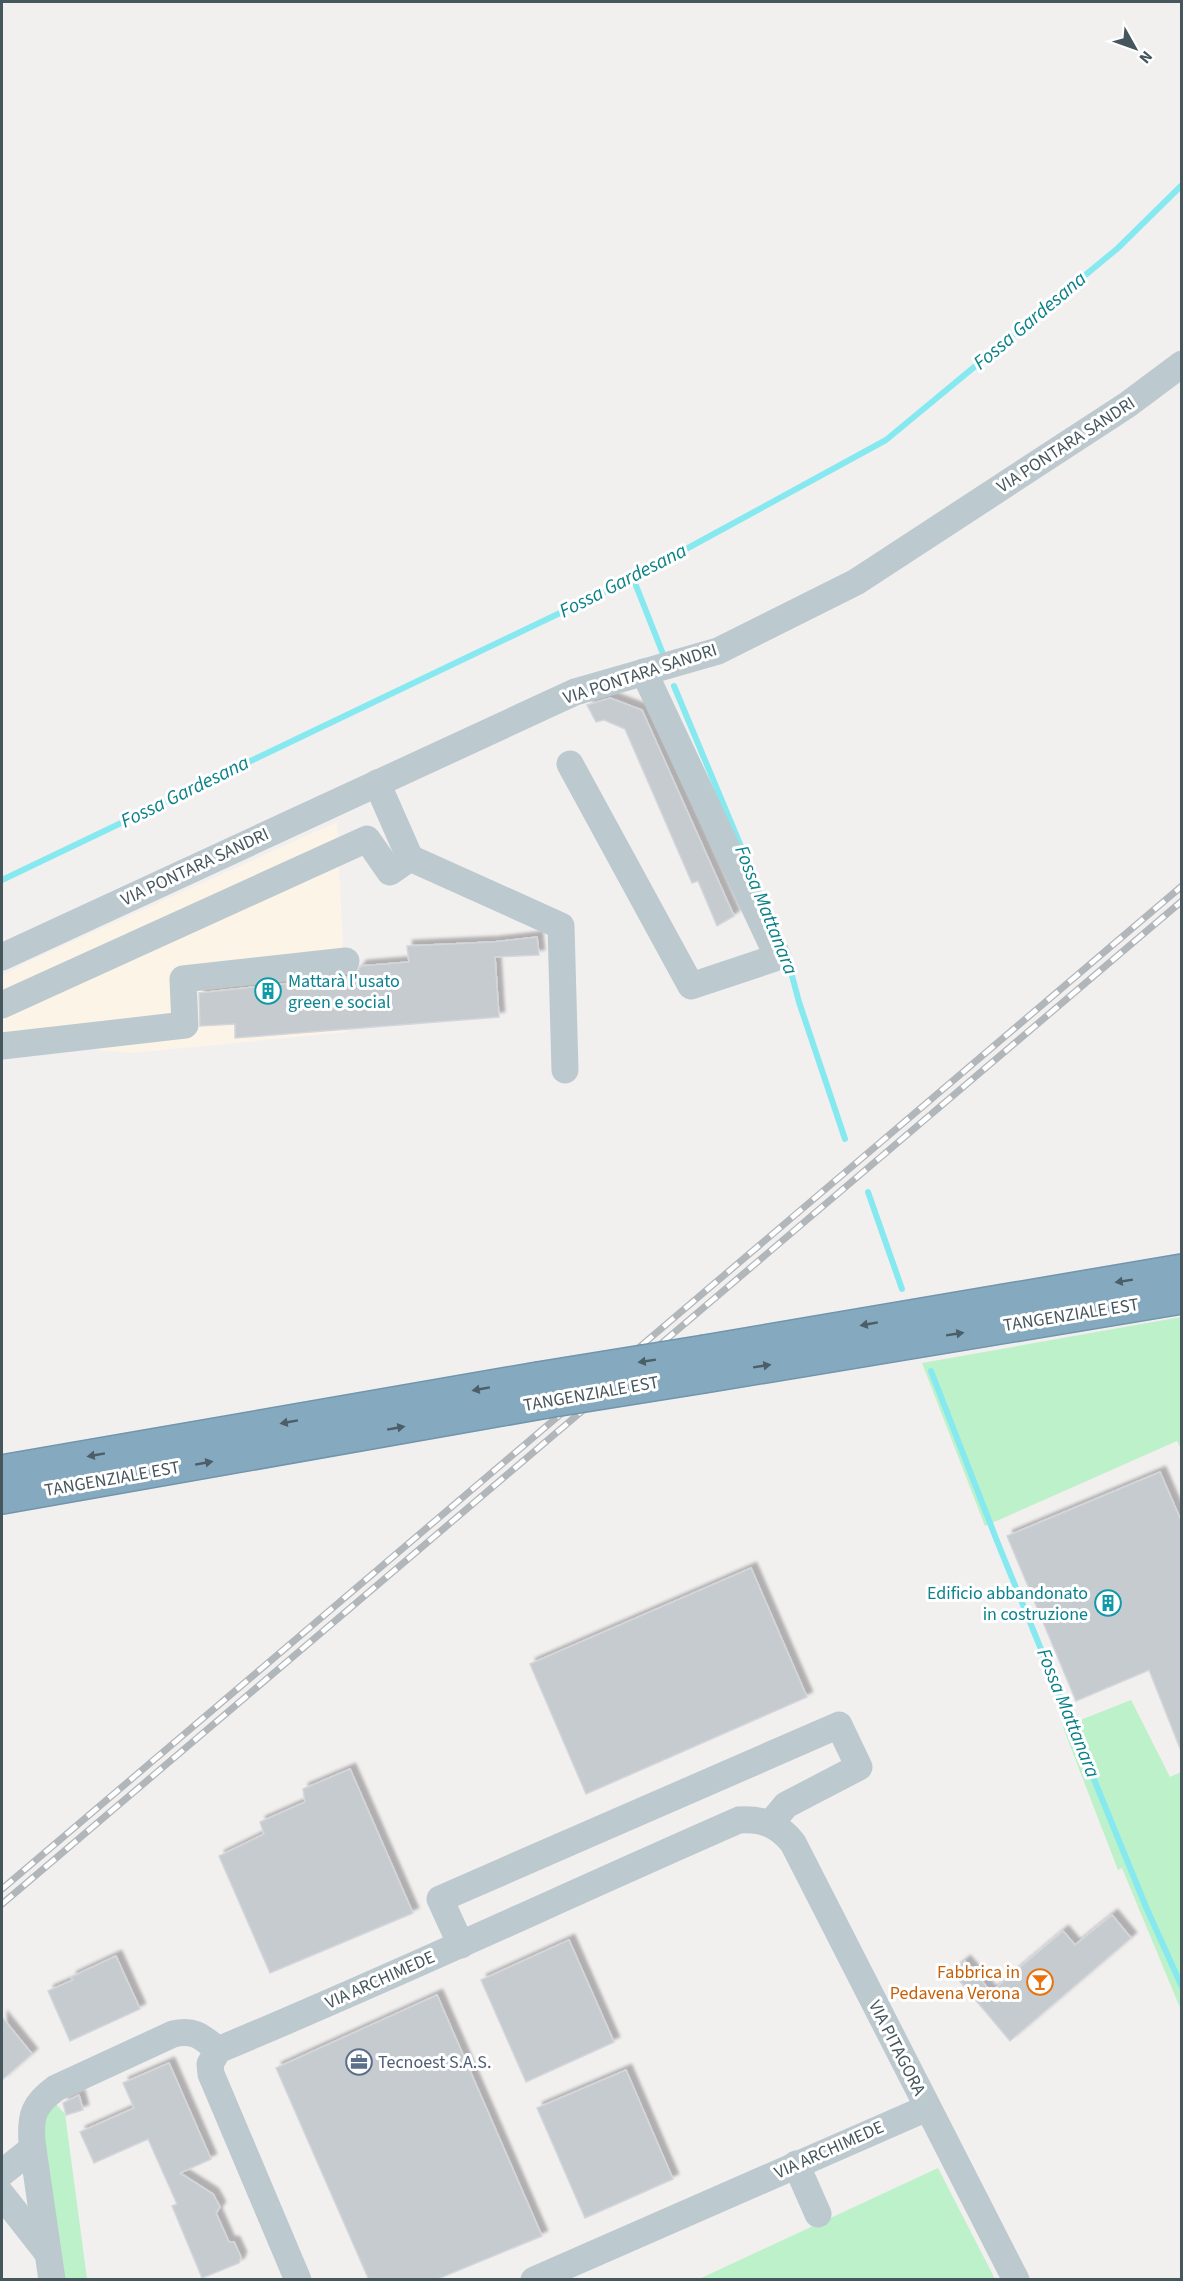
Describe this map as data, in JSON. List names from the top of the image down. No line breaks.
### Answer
{"streets":{"highway":["TANGENZIALE EST"],"street":["VIA PONTARA SANDRI","VIA ARCHIMEDE","VIA PITAGORA"]},"crossings":[["VIA ARCHIMEDE","VIA PITAGORA"]],"water":["Fossa Gardesana","Fossa Mattanara"],"places":{"building":["Mattarà l'usato green e social","Edificio abbandonato in costruzione"],"bar":["Fabbrica in Pedavena Verona"],"office":["Tecnoest S.A.S."]},"north":"bottom right"}
